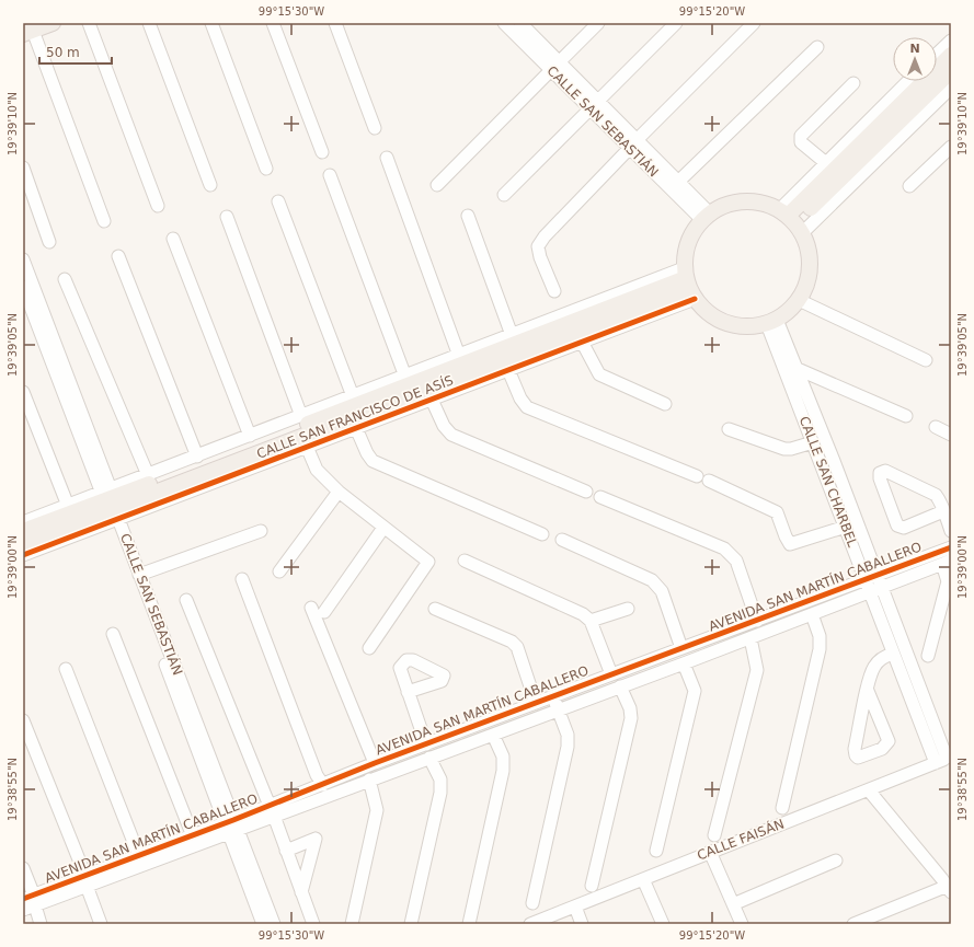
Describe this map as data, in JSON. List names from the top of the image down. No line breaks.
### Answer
{"streets":{"main road":["CALLE SAN FRANCISCO DE ASÍS"],"street":["CALLE SAN SEBASTIÁN","CALLE SAN CHARBEL","AVENIDA SAN MARTÍN CABALLERO","CALLE FAISÁN"]},"crossings":[["CALLE SAN SEBASTIÁN","CALLE SAN FRANCISCO DE ASÍS"],["CALLE SAN SEBASTIÁN","CALLE SAN CHARBEL"],["CALLE SAN SEBASTIÁN","AVENIDA SAN MARTÍN CABALLERO"],["CALLE SAN FRANCISCO DE ASÍS","CALLE SAN CHARBEL"],["CALLE SAN CHARBEL","AVENIDA SAN MARTÍN CABALLERO"],["CALLE SAN CHARBEL","CALLE FAISÁN"]],"scale_bar":"50 m","north":"top","coordinates":["99°15'30\"W","99°15'20\"W","19°39'10\"N","19°39'05\"N","19°39'00\"N","19°38'55\"N"]}
